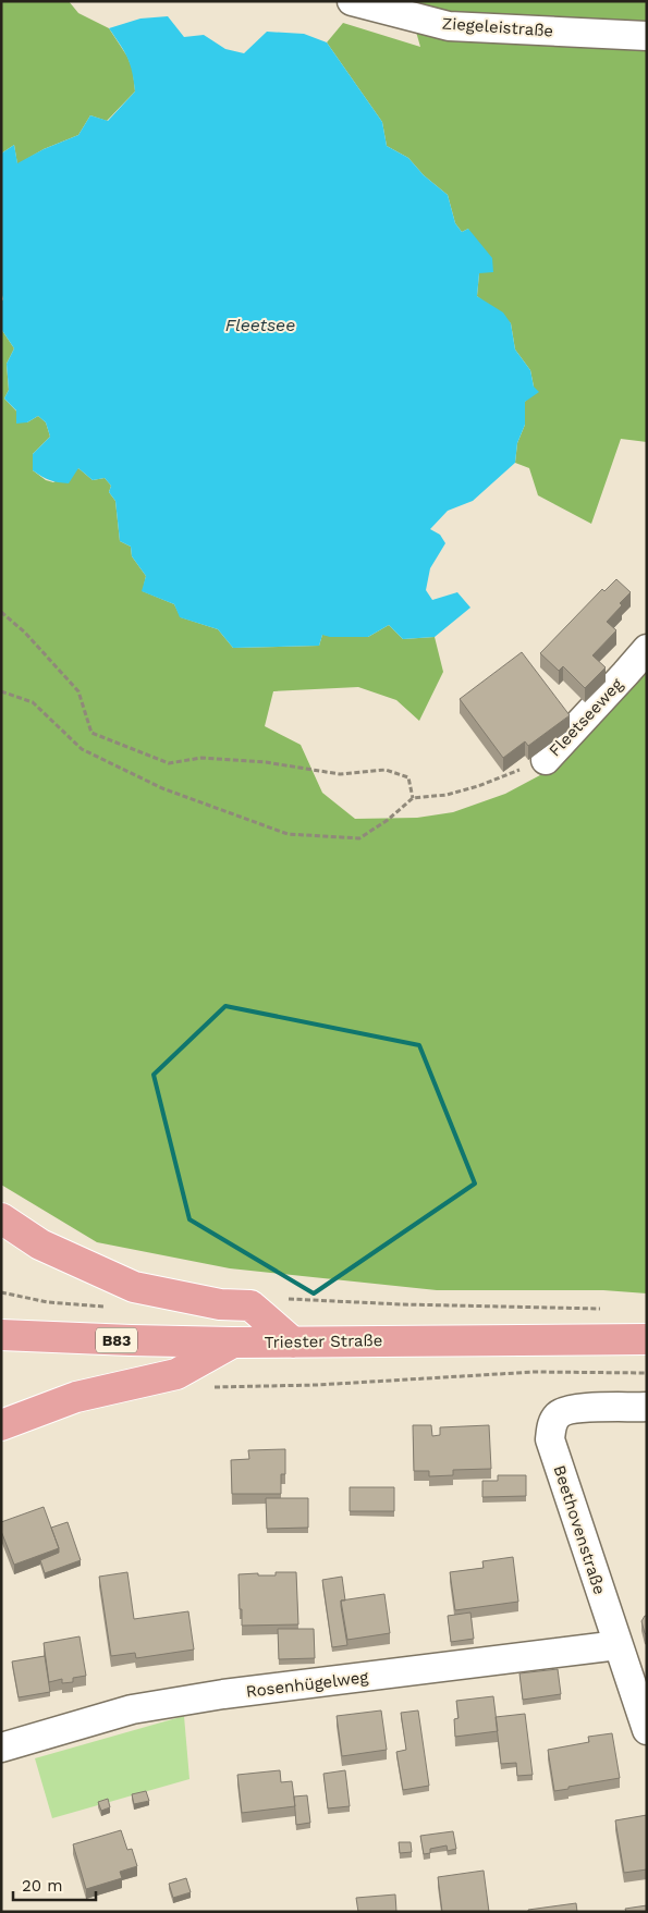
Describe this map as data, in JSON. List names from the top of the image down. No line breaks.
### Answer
{"streets":{"main road":["B83","Triester Straße"],"street":["Ziegeleistraße","Fleetseeweg","Beethovenstraße","Rosenhügelweg"]},"crossings":[["Beethovenstraße","Rosenhügelweg"]],"water":["Fleetsee"],"scale_bar":"20 m"}
